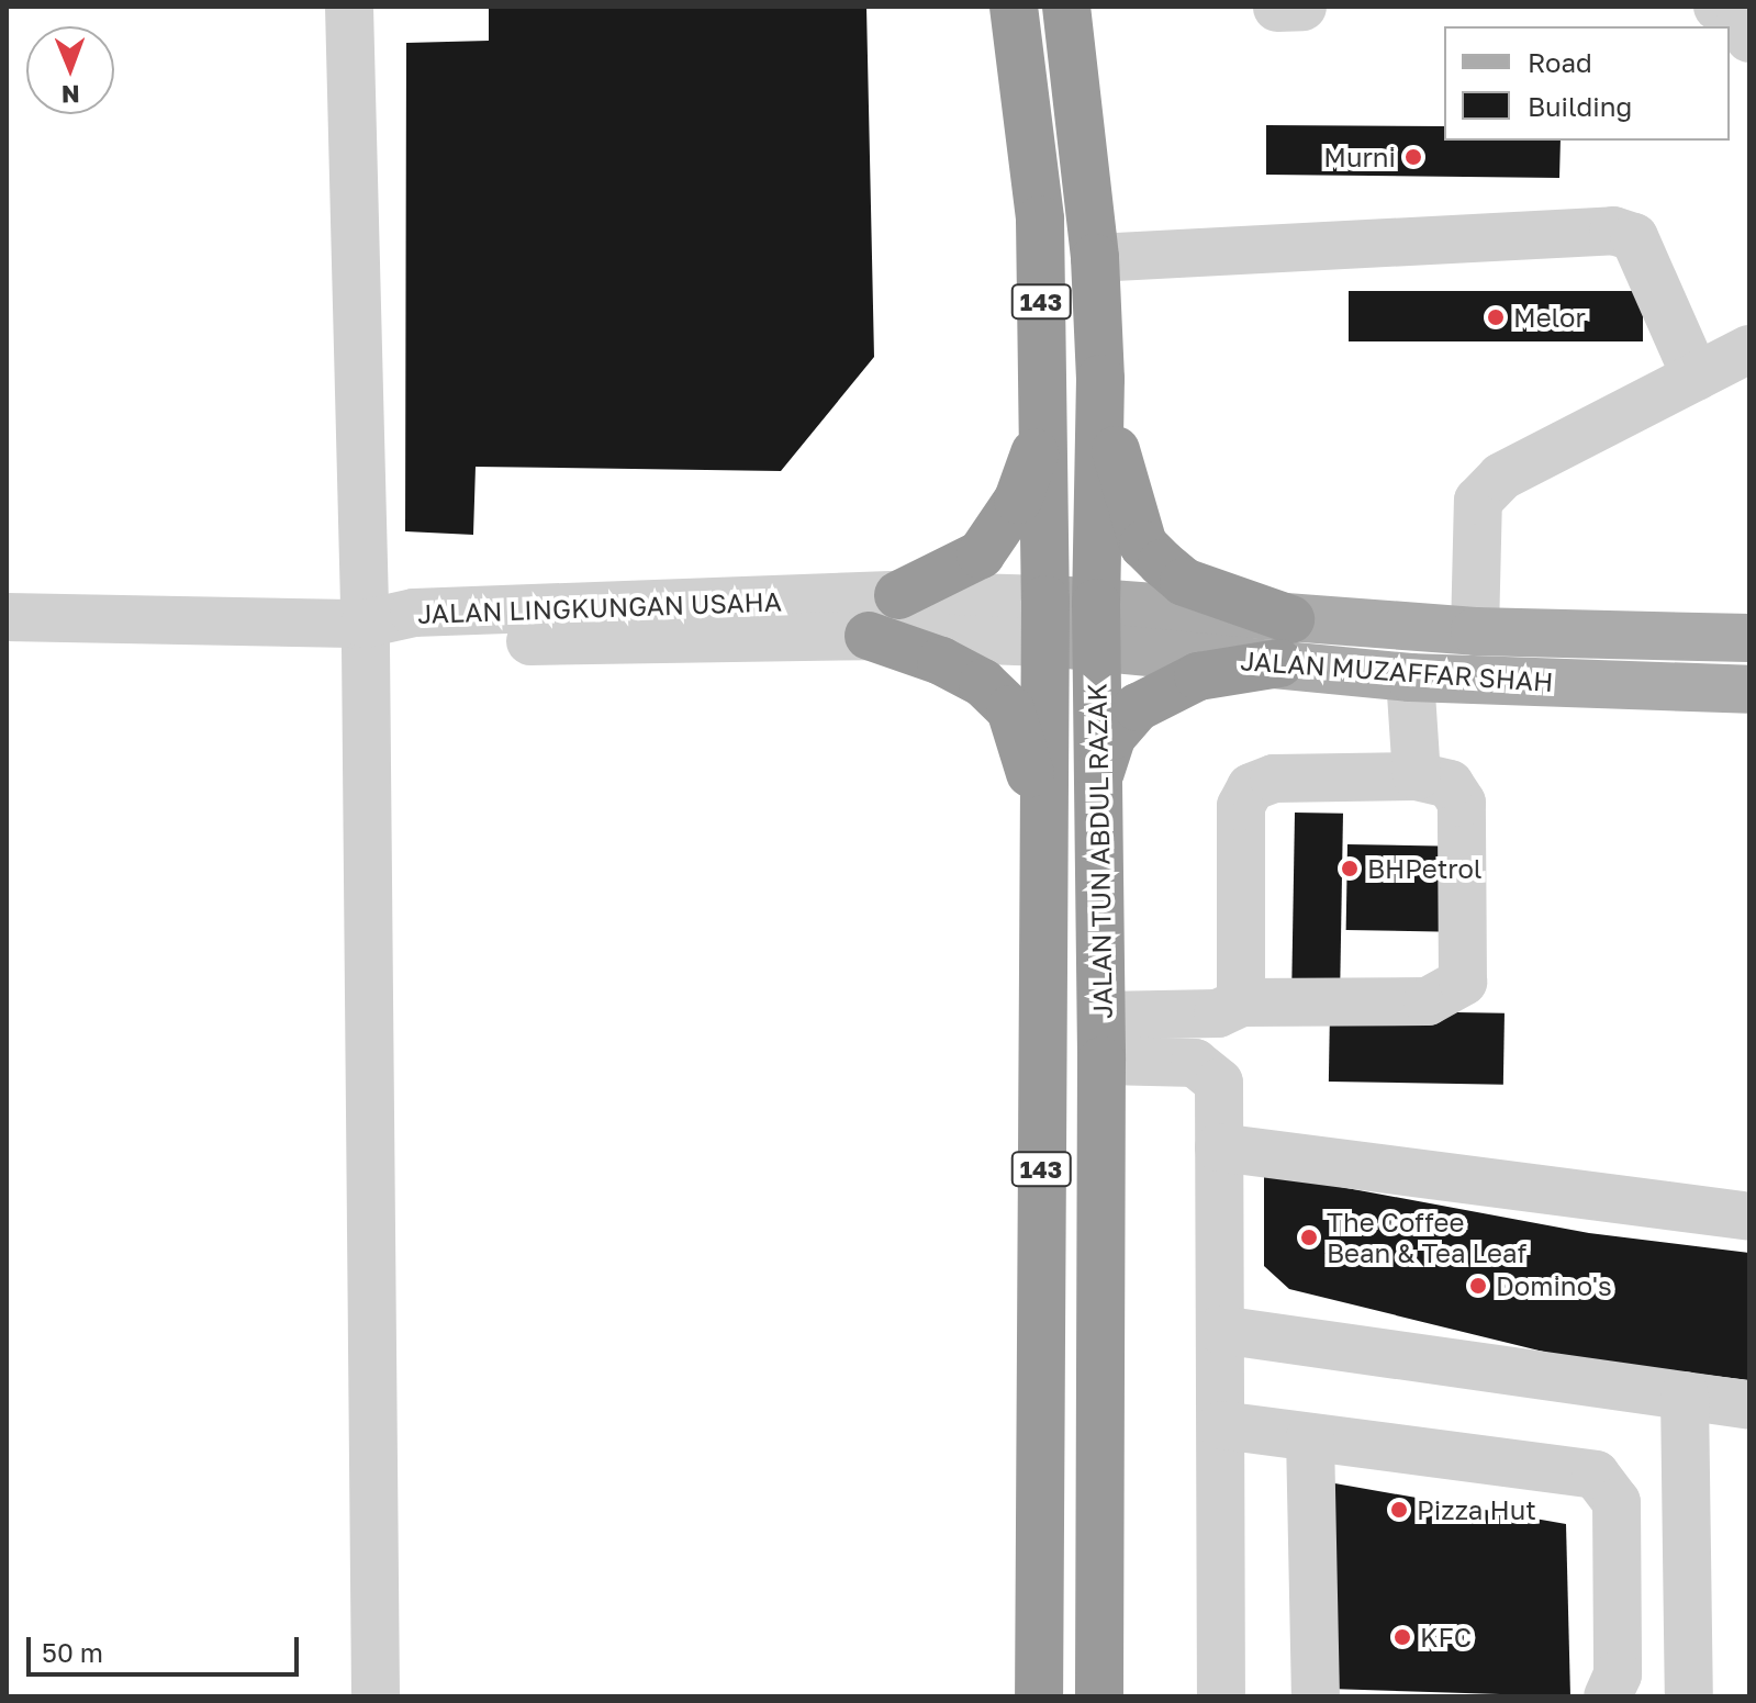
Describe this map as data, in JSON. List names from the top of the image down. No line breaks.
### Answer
{"streets":{"highway":["143","JALAN TUN ABDUL RAZAK"],"main road":["JALAN MUZAFFAR SHAH"],"street":["JALAN LINGKUNGAN USAHA"]},"crossings":[["JALAN LINGKUNGAN USAHA","JALAN MUZAFFAR SHAH"],["JALAN LINGKUNGAN USAHA","JALAN TUN ABDUL RAZAK"],["JALAN MUZAFFAR SHAH","JALAN TUN ABDUL RAZAK"]],"places":["Murni","Melor","BHPetrol","The Coffee Bean & Tea Leaf","Domino's","Pizza Hut","KFC"],"legend":["Road","Building"],"scale_bar":"50 m","north":"bottom"}
